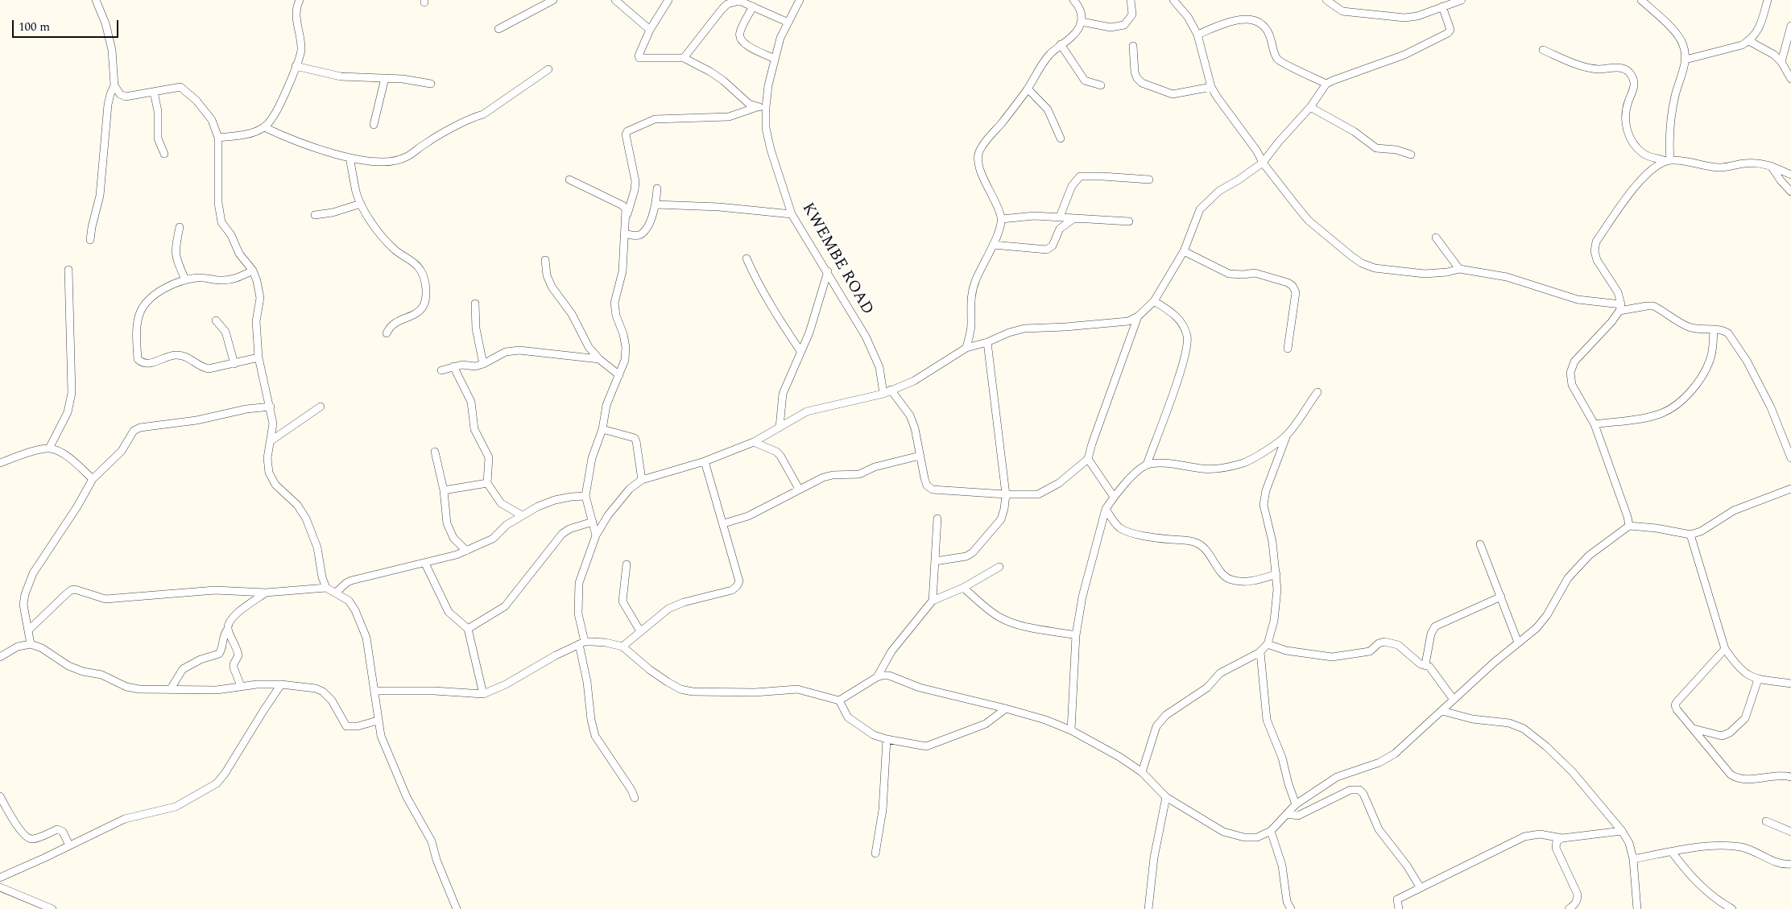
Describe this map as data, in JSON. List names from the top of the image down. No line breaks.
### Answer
{"streets":{"street":["KWEMBE ROAD"]},"scale_bar":"100 m"}
